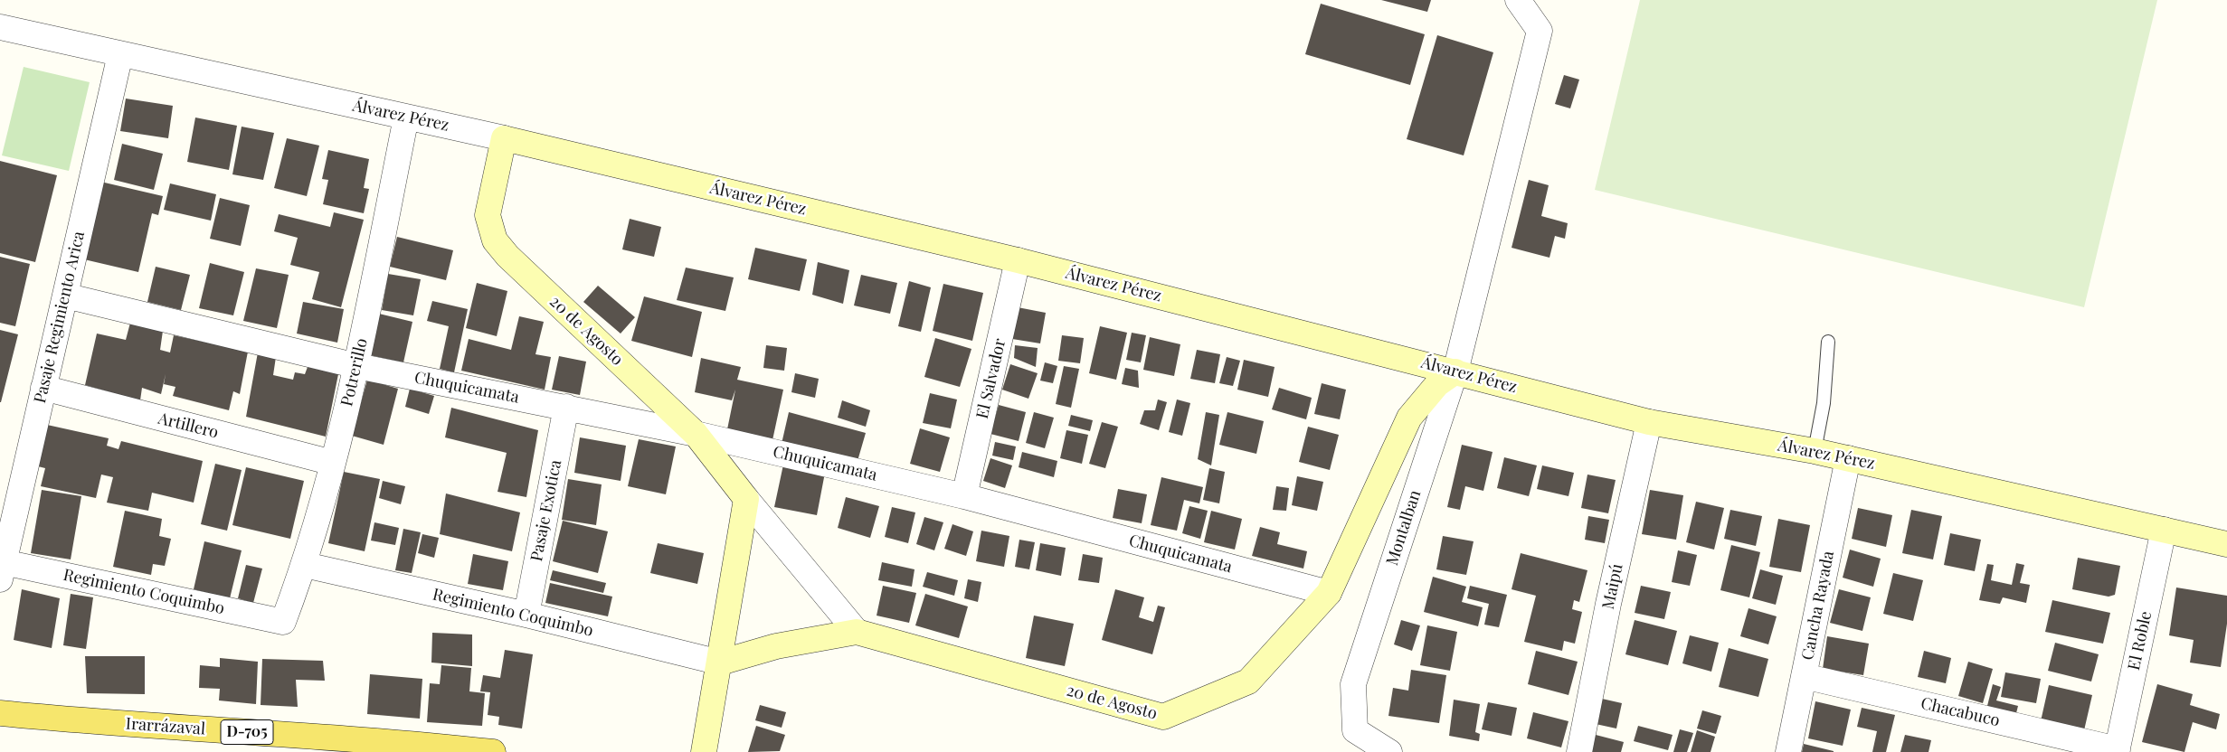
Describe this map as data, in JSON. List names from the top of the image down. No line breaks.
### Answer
{"streets":{"main road":["Irarrázaval","D-705"],"street":["Álvarez Pérez","Pasaje Regimiento Arica","20 de Agosto","Potrerillo","El Salvador","Chuquicamata","Artillero","Pasaje Exotica","Montalban","Maipú","Regimiento Coquimbo","Cancha Rayada","El Roble","Chacabuco"]},"crossings":[["Álvarez Pérez","Pasaje Regimiento Arica"],["Álvarez Pérez","20 de Agosto"],["Álvarez Pérez","Potrerillo"],["Álvarez Pérez","El Salvador"],["Álvarez Pérez","Montalban"],["Álvarez Pérez","Maipú"],["Álvarez Pérez","Cancha Rayada"],["Álvarez Pérez","El Roble"],["Pasaje Regimiento Arica","Chuquicamata"],["Pasaje Regimiento Arica","Artillero"],["Pasaje Regimiento Arica","Regimiento Coquimbo"],["20 de Agosto","Chuquicamata"],["20 de Agosto","Regimiento Coquimbo"],["Potrerillo","Chuquicamata"],["Potrerillo","Artillero"],["Potrerillo","Regimiento Coquimbo"],["El Salvador","Chuquicamata"],["Chuquicamata","Pasaje Exotica"],["Pasaje Exotica","Regimiento Coquimbo"],["Cancha Rayada","Chacabuco"],["El Roble","Chacabuco"]]}
